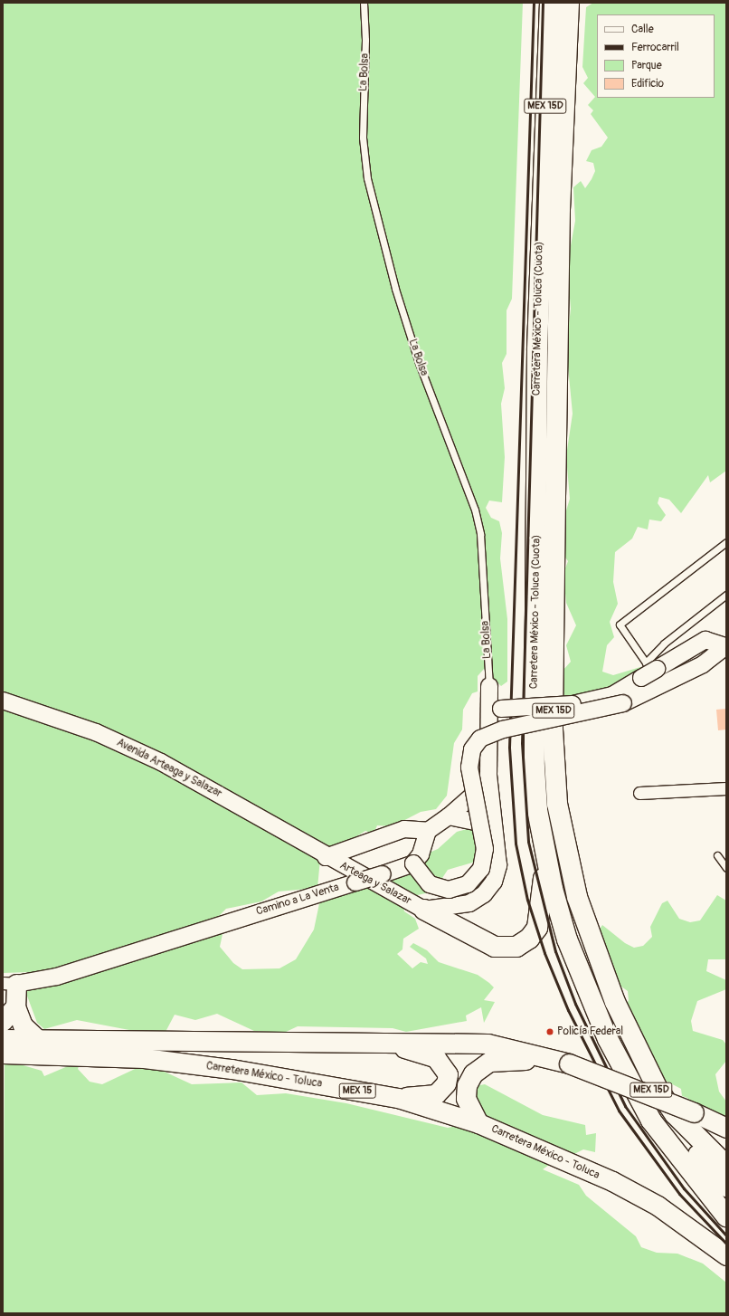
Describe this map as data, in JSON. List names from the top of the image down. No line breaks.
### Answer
{"streets":{"highway":["MEX 15D","Carretera México - Toluca (Cuota)"],"main road":["Carretera México - Toluca","MEX 15"],"street":["La Bolsa","Avenida Arteaga y Salazar","Arteaga y Salazar","Camino a La Venta"]},"crossings":[["MEX 15D","Carretera México - Toluca (Cuota)"],["Avenida Arteaga y Salazar","Arteaga y Salazar"]],"places":["Policía Federal"],"legend":["Calle","Ferrocarril","Parque","Edificio"]}
